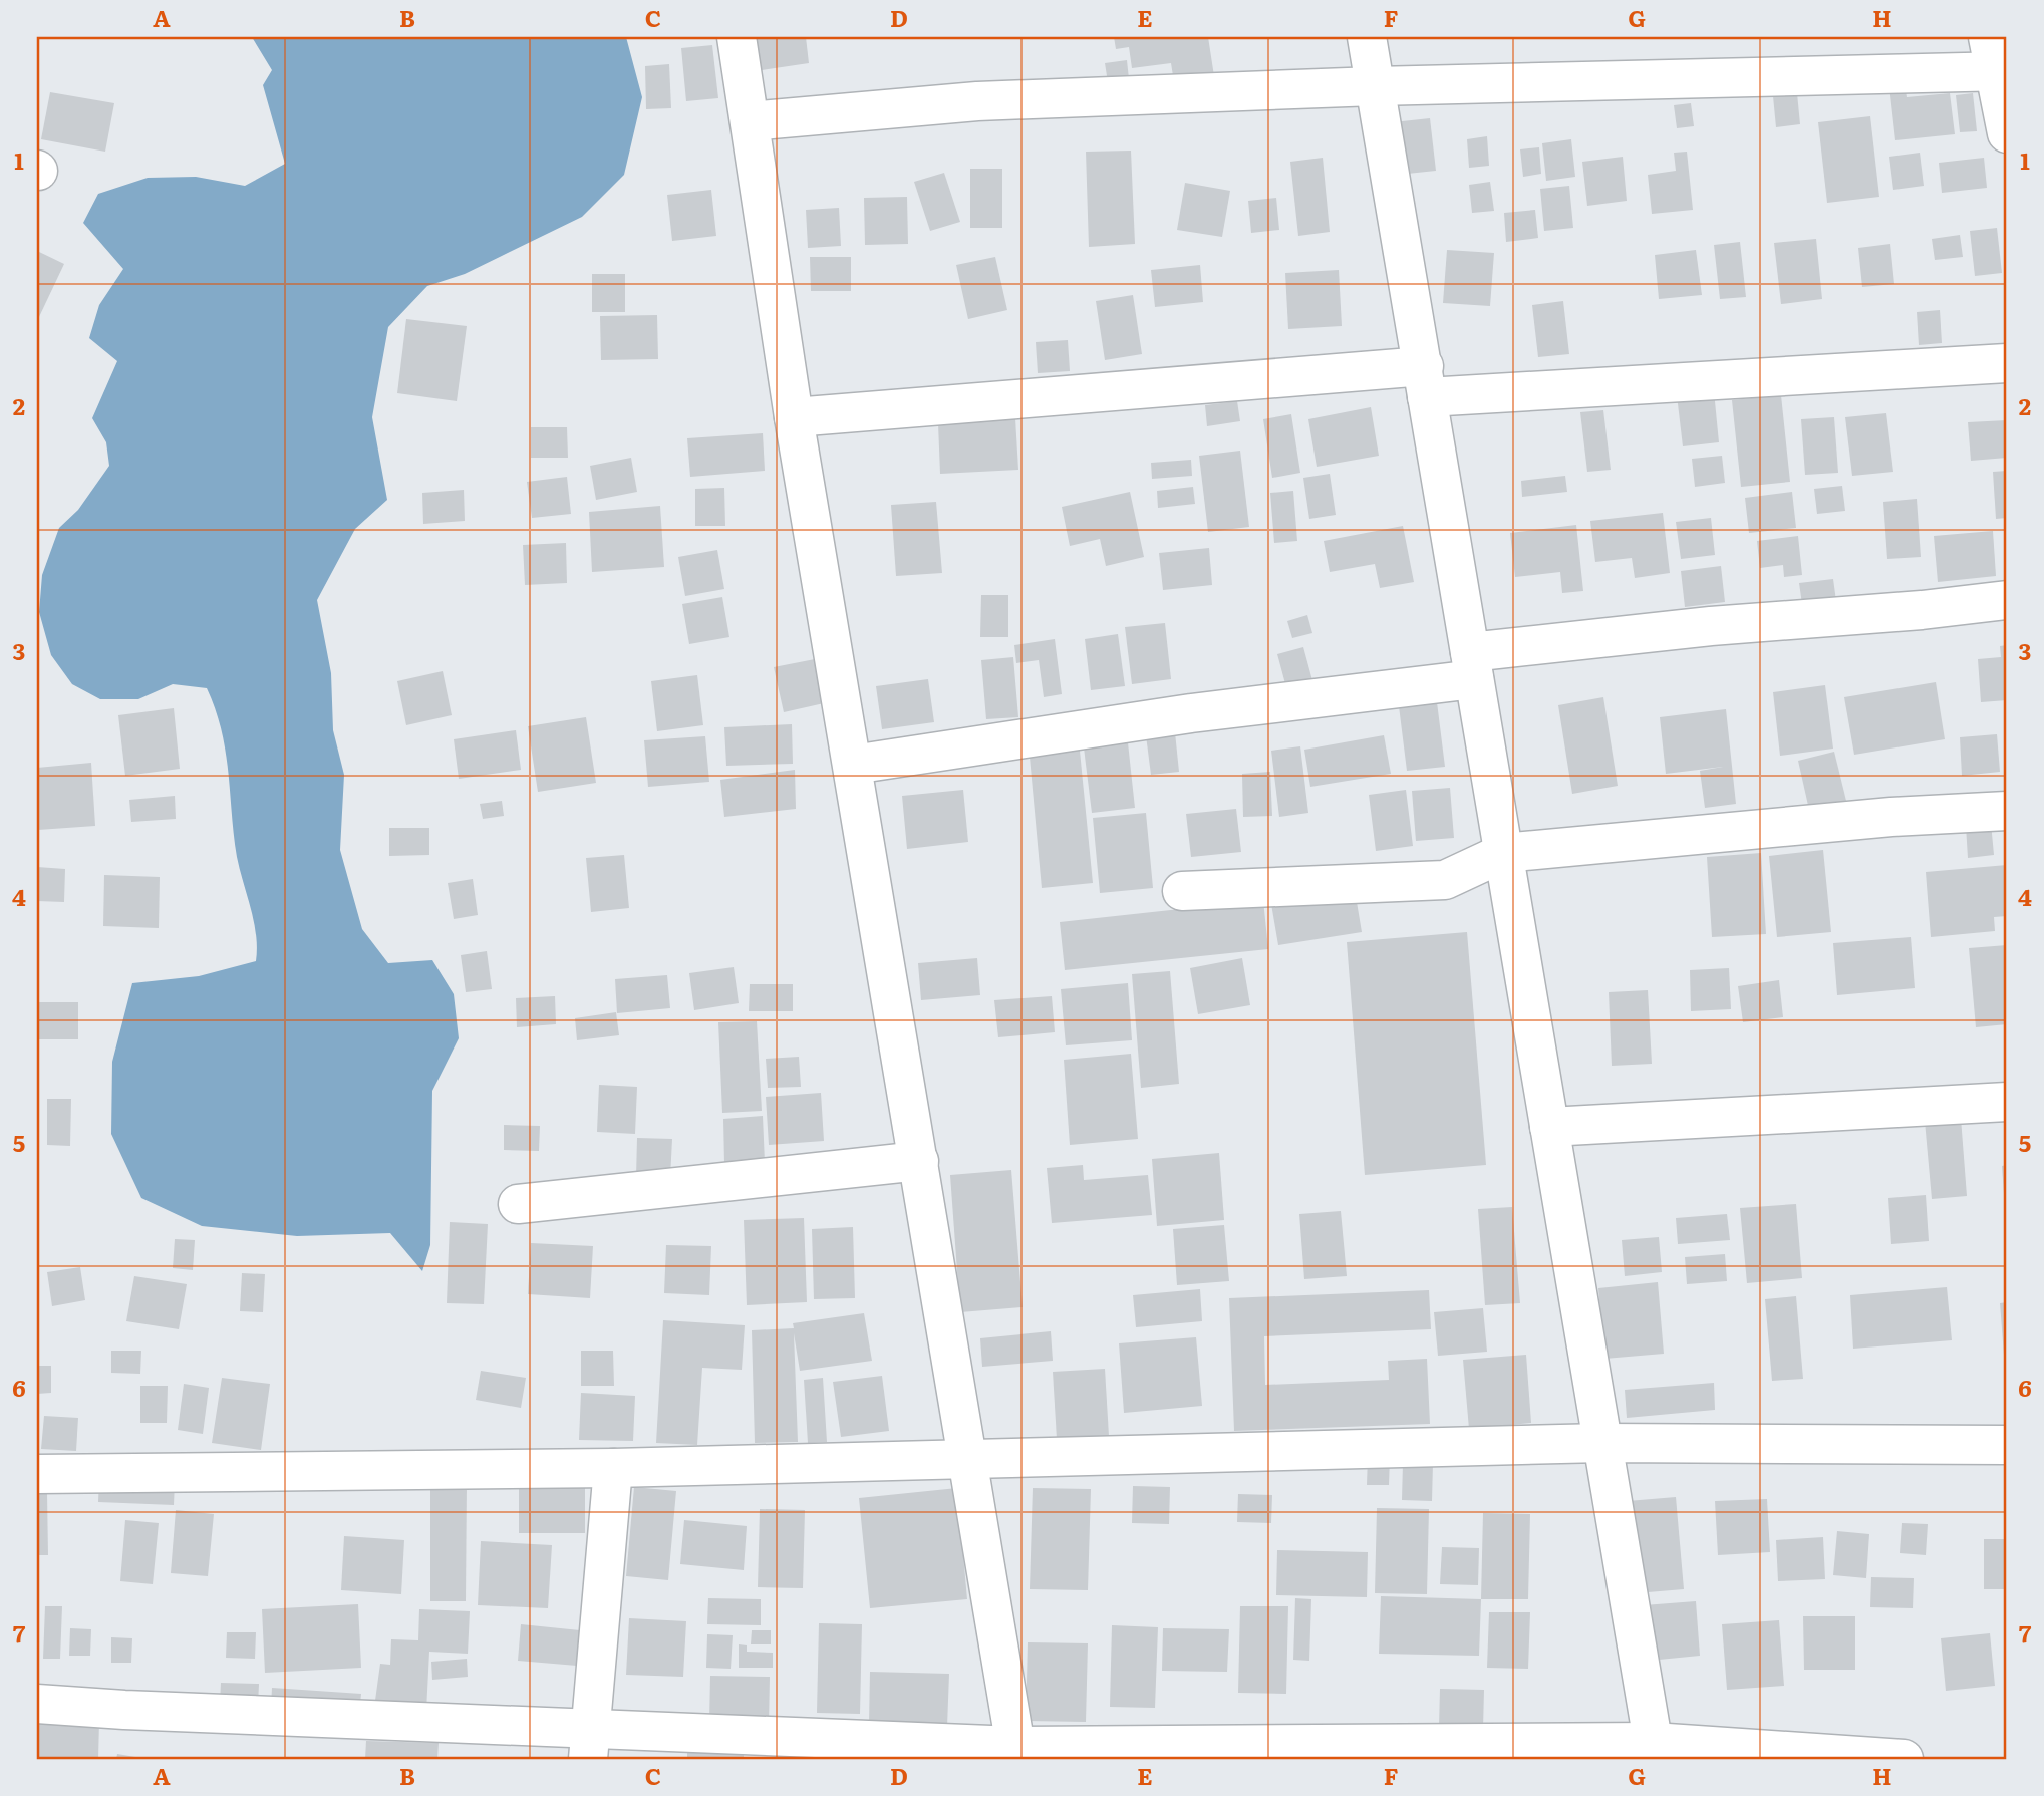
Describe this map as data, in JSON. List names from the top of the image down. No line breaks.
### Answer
{"grid":{"columns":["A","B","C","D","E","F","G","H"],"rows":["1","2","3","4","5","6","7"]}}
